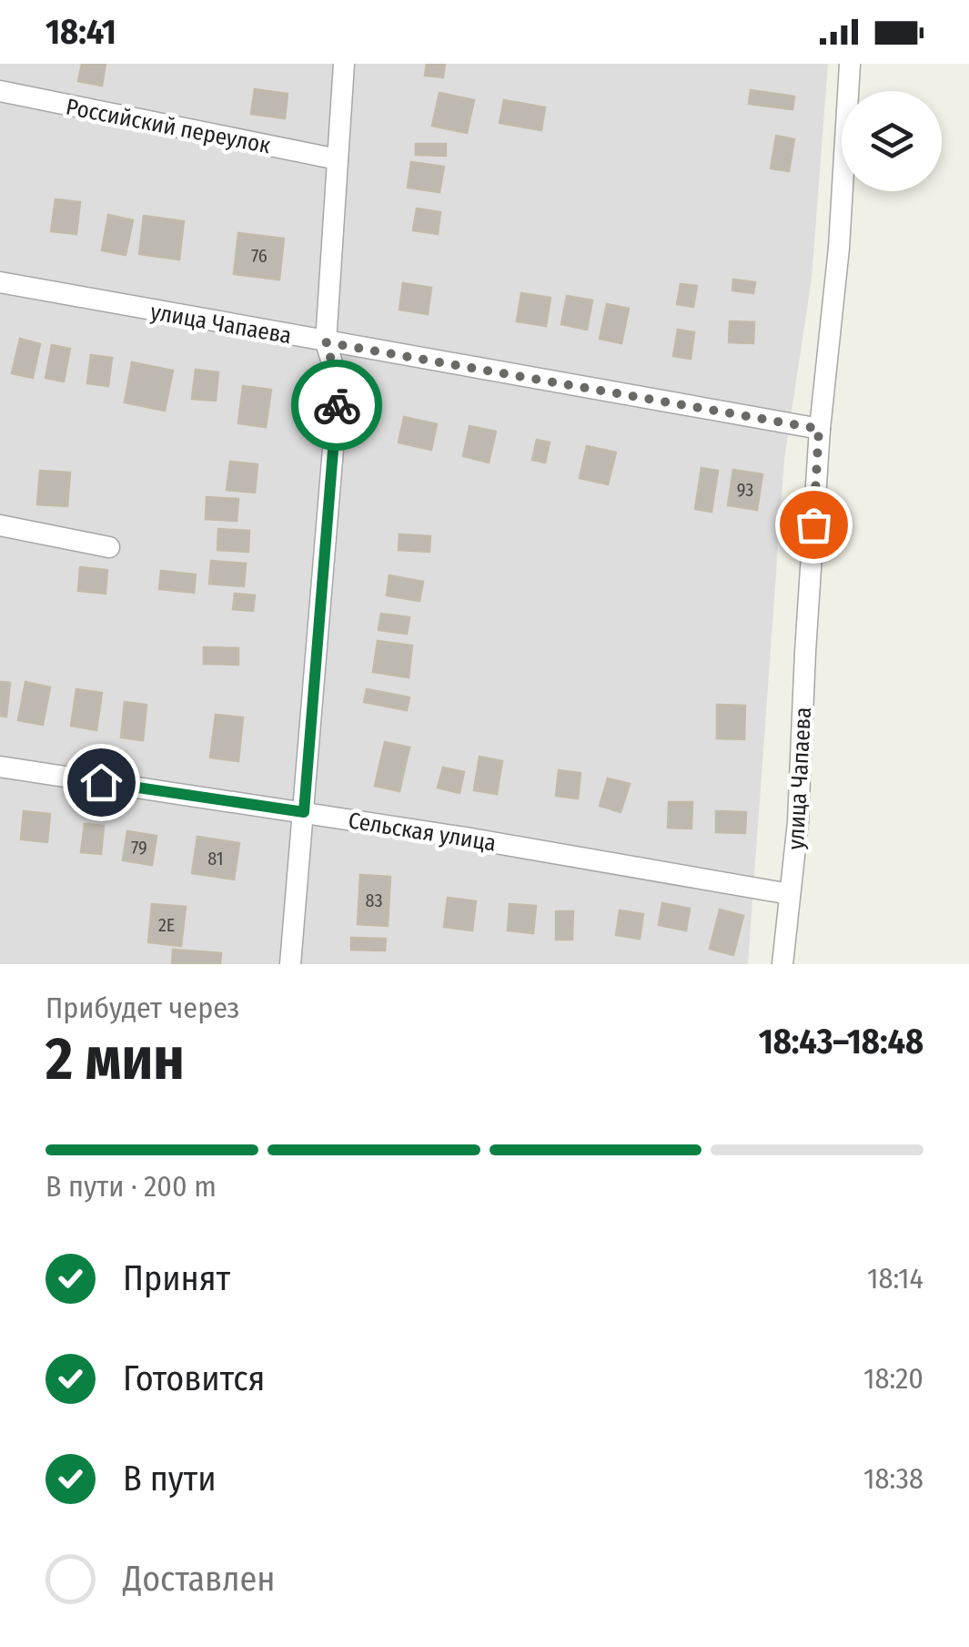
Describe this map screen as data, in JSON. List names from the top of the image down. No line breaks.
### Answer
{"streets":{"street":["Российский переулок","улица Чапаева","Сельская улица"]},"crossings":[["улица Чапаева","Сельская улица"]],"house_numbers":["76","93","79","81","83","2Е"],"page":{"status":"18:41","heading":["2 мин","Прибудет через","18:43–18:48"],"bar":"В пути · 200 m","list":[["Принят","18:14"],["Готовится","18:20"],["В пути","18:38"],"Доставлен"]}}
